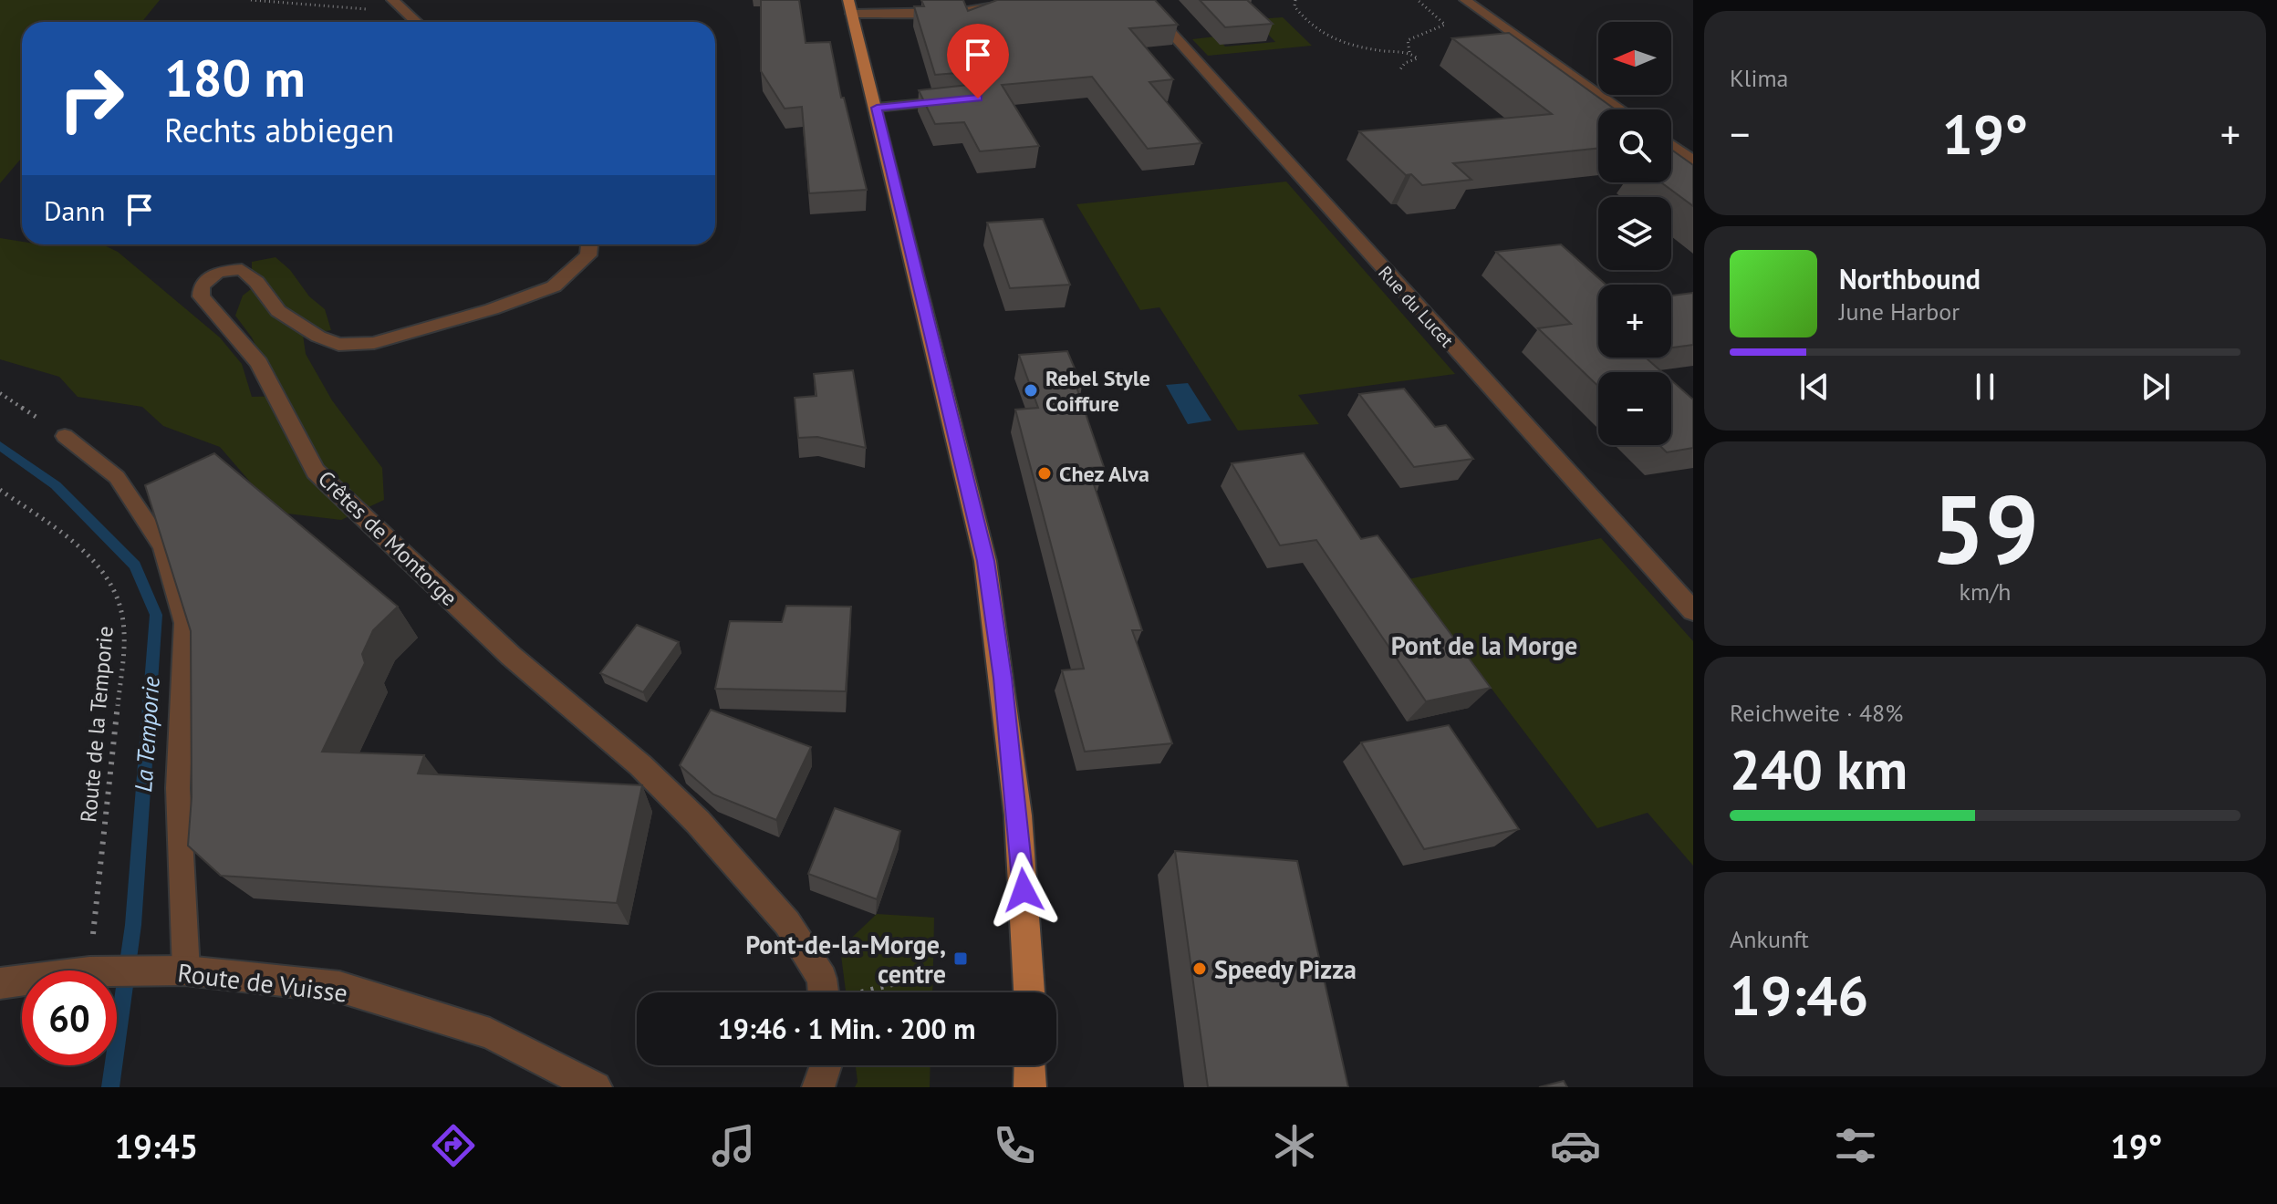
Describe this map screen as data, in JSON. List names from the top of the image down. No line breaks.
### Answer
{"streets":{"street":["Rue du Lucet","Crêtes de Montorge","Route de Vuisse"],"path":["Route de la Temporie"]},"districts":["Pont de la Morge"],"water":["La Temporie"],"places":{"other":["Rebel Style Coiffure","Chez Alva","Speedy Pizza"],"transit":["Pont-de-la-Morge, centre"]},"north":"left","page":{"tile":["Klima",["59","km/h"],["Reichweite · 48%","240 km"],["Ankunft","19:46"]],"map_buttons":["+","−"],"turn":["180 m","Rechts abbiegen"],"heat":["−","19°","+"],"then":"Dann","song":["Northbound","June Harbor"],"limit":"60","trip":"19:46 · 1 Min. · 200 m","tabs":["19:45","19°"]}}
